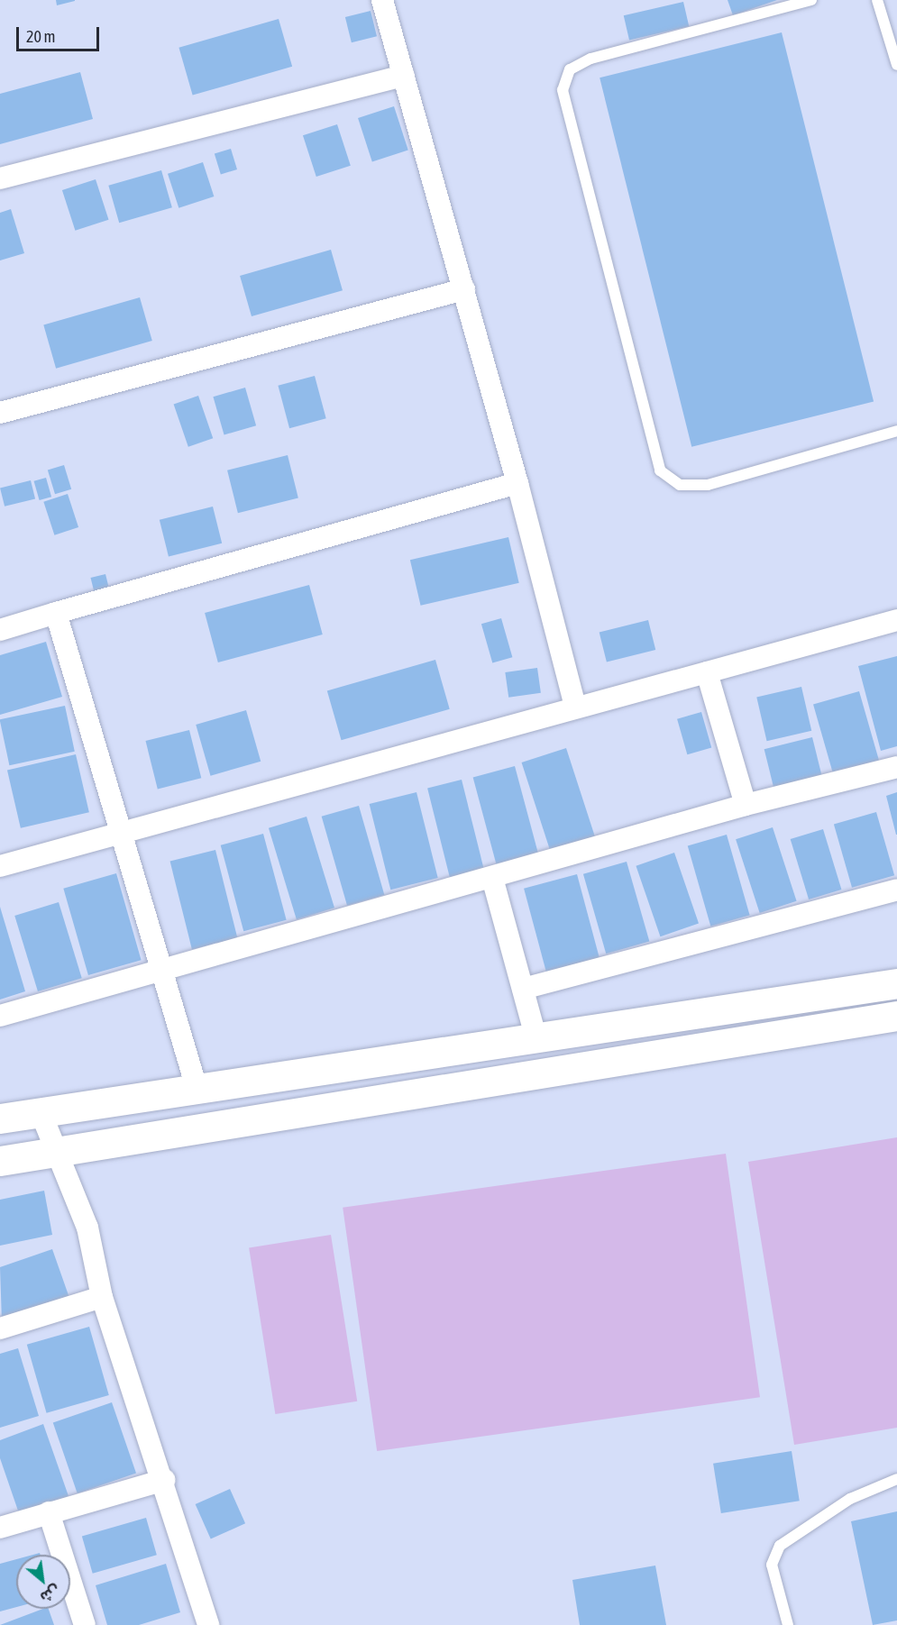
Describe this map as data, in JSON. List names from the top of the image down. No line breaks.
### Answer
{"scale_bar":"20 m","north":"bottom right"}
